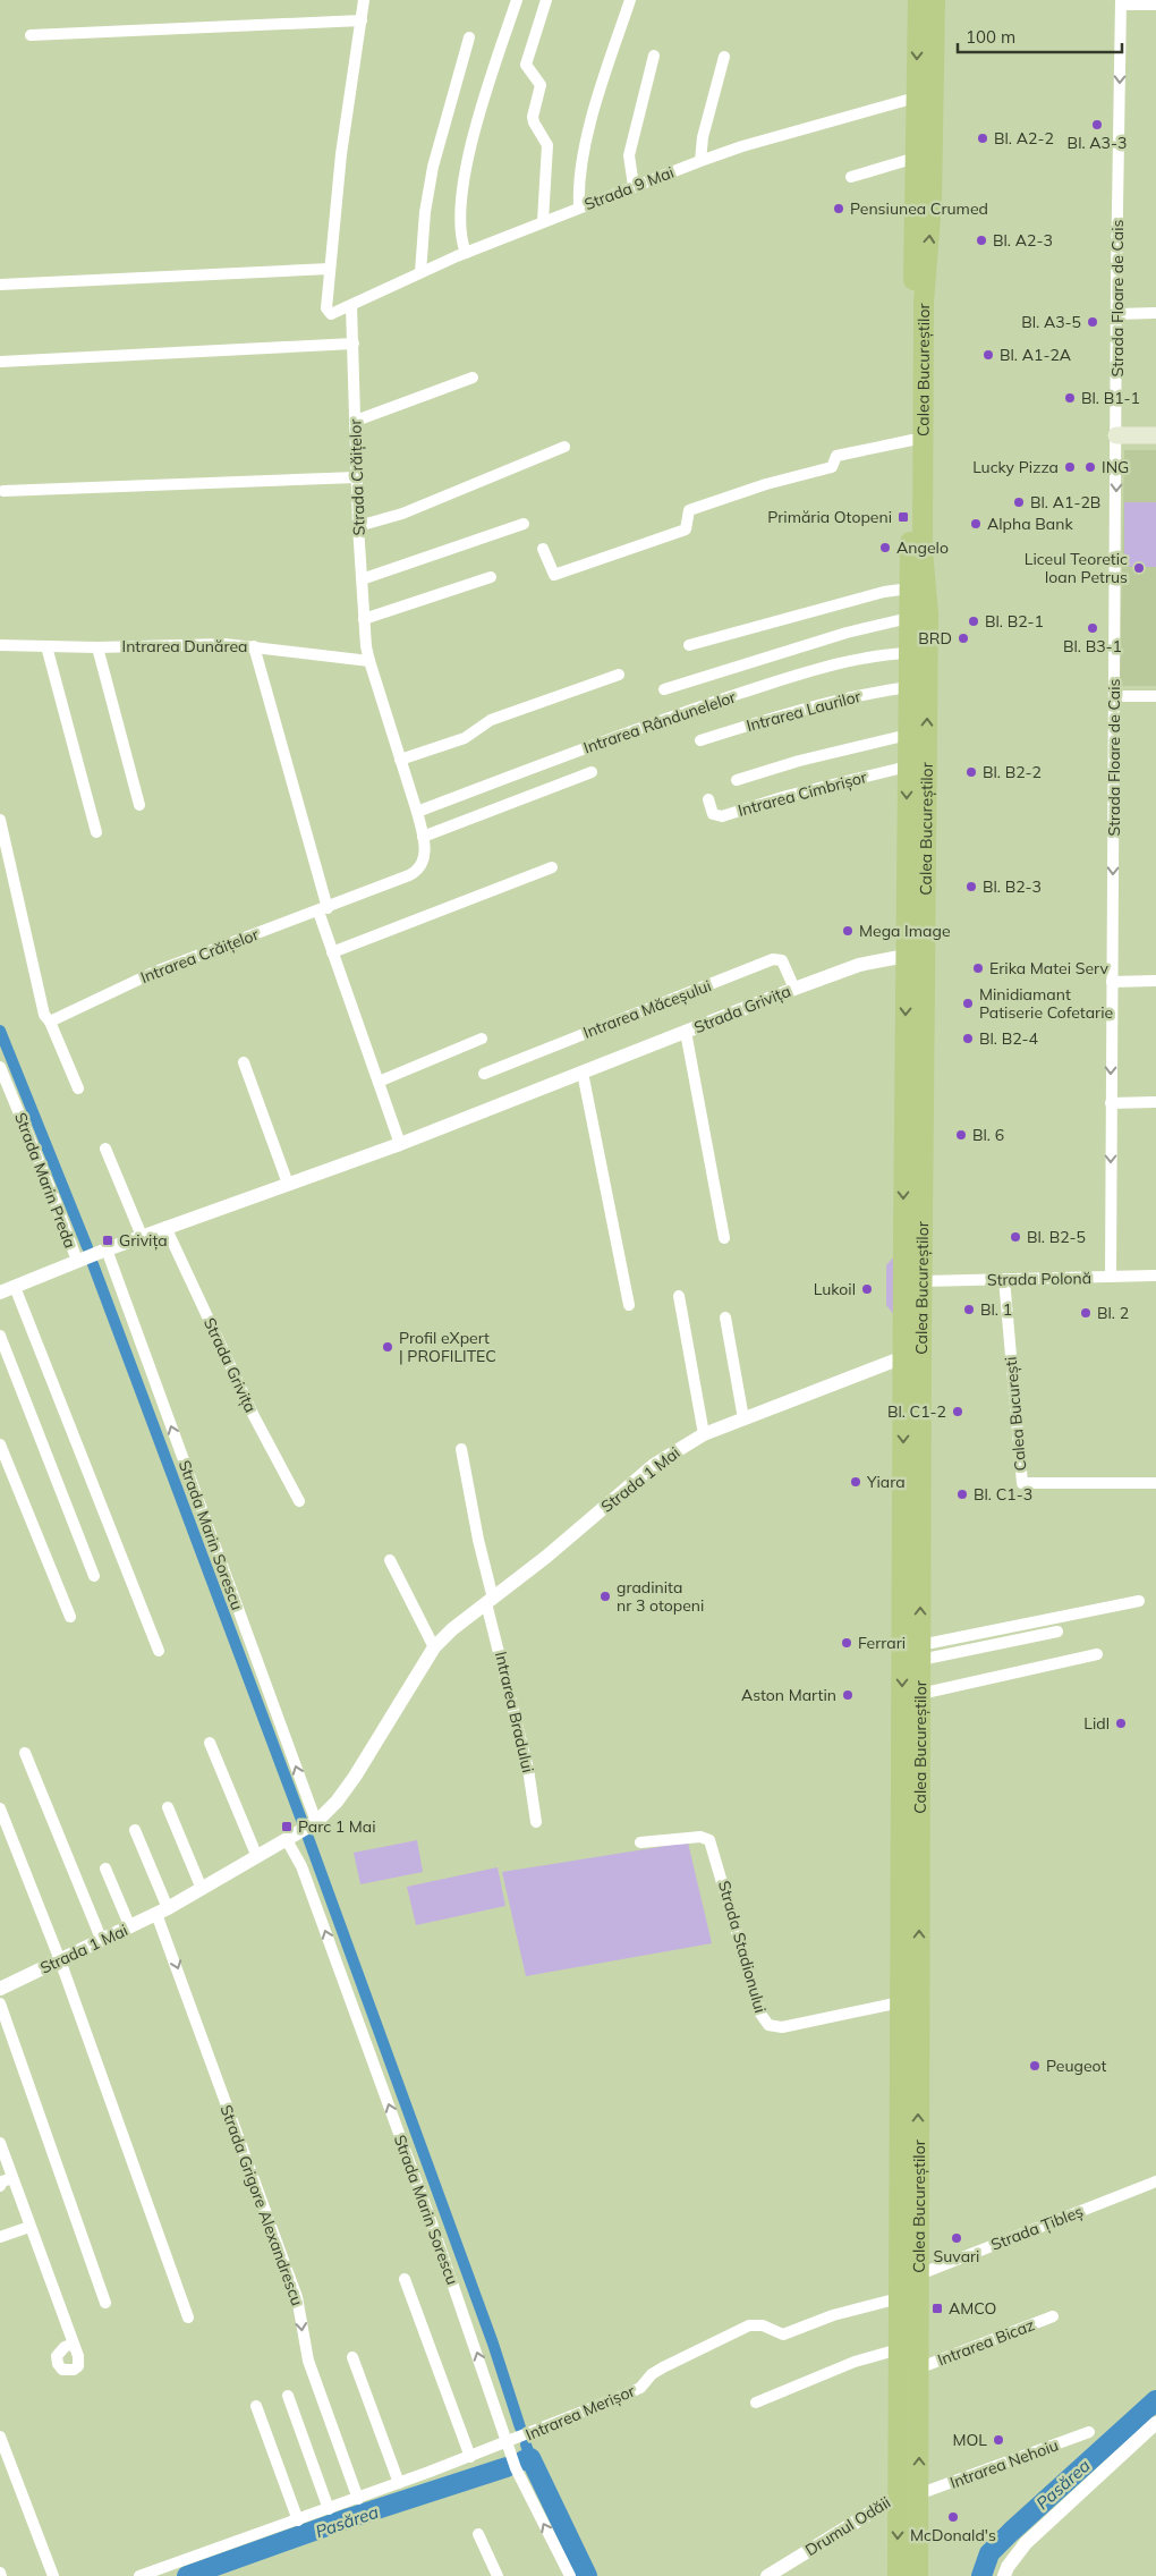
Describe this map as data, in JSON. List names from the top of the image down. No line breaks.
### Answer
{"streets":{"highway":["Calea Bucureștilor"],"street":["Strada 9 Mai","Strada Floare de Cais","Strada Crăițelor","Intrarea Dunărea","Intrarea Laurilor","Intrarea Rândunelelor","Intrarea Cimbrișor","Intrarea Crăițelor","Intrarea Măceșului","Strada Grivița","Strada Marin Preda","Strada Polonă","Calea București","Strada 1 Mai","Strada Marin Sorescu","Intrarea Bradului","Strada Stadionului","Strada Grigore Alexandrescu","Strada Țibleș","Intrarea Bicaz","Intrarea Merișor","Intrarea Nehoiu","Drumul Odăii"]},"crossings":[["Strada 9 Mai","Calea Bucureștilor"],["Strada 9 Mai","Strada Crăițelor"],["Strada Floare de Cais","Strada Polonă"],["Calea Bucureștilor","Intrarea Laurilor"],["Calea Bucureștilor","Intrarea Rândunelelor"],["Calea Bucureștilor","Intrarea Cimbrișor"],["Calea Bucureștilor","Strada Grivița"],["Calea Bucureștilor","Strada Polonă"],["Calea Bucureștilor","Strada 1 Mai"],["Calea Bucureștilor","Strada Stadionului"],["Calea Bucureștilor","Strada Țibleș"],["Calea Bucureștilor","Intrarea Bicaz"],["Calea Bucureștilor","Intrarea Merișor"],["Calea Bucureștilor","Intrarea Nehoiu"],["Calea Bucureștilor","Drumul Odăii"],["Strada Crăițelor","Intrarea Dunărea"],["Strada Crăițelor","Intrarea Rândunelelor"],["Strada Crăițelor","Intrarea Crăițelor"],["Intrarea Măceșului","Strada Grivița"],["Strada Grivița","Strada Marin Preda"],["Strada Grivița","Strada Marin Sorescu"],["Strada Polonă","Calea București"],["Strada 1 Mai","Strada Marin Sorescu"],["Strada 1 Mai","Intrarea Bradului"],["Strada 1 Mai","Strada Grigore Alexandrescu"],["Strada Marin Sorescu","Intrarea Merișor"],["Strada Grigore Alexandrescu","Intrarea Merișor"]],"one_way":["Strada Floare de Cais"],"water":["Pasărea"],"places":{"other":["Bl. A3-3","Bl. A2-2","Pensiunea Crumed","Bl. A2-3","Bl. A3-5","Bl. A1-2A","Bl. B1-1","Lucky Pizza","ING","Bl. A1-2B","Alpha Bank","Angelo","Liceul Teoretic Ioan Petrus","Bl. B2-1","Bl. B3-1","BRD","Bl. B2-2","Bl. B2-3","Mega Image","Erika Matei Serv","Minidiamant Patiserie Cofetarie","Bl. B2-4","Bl. 6","Bl. B2-5","Lukoil","Bl. 1","Bl. 2","Profil eXpert | PROFILITEC","Bl. C1-2","Yiara","Bl. C1-3","gradinita nr 3 otopeni","Ferrari","Aston Martin","Lidl","Peugeot","Suvari","MOL","McDonald's"],"transit":["Primăria Otopeni","Grivița","Parc 1 Mai","AMCO"]},"scale_bar":"100 m"}
